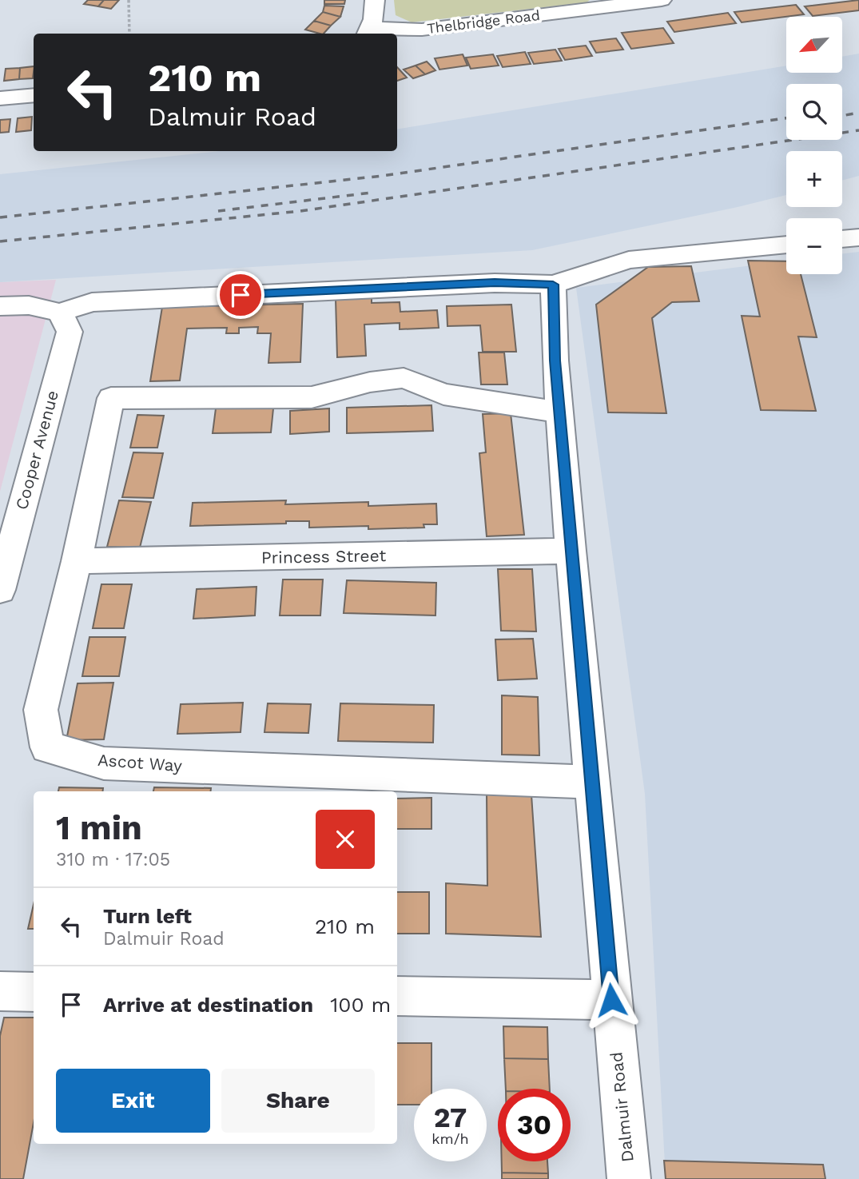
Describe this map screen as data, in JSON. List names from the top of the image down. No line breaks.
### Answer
{"streets":{"street":["Thelbridge Road","Cooper Avenue","Princess Street","Ascot Way","Dalmuir Road"]},"crossings":[["Princess Street","Ascot Way"],["Princess Street","Dalmuir Road"],["Ascot Way","Dalmuir Road"]],"north":"bottom left","page":{"map_buttons":["+","−"],"turn":["210 m","Dalmuir Road"],"heading":["1 min","310 m · 17:05"],"list":[{"name":"Turn left","note":"Dalmuir Road","value":"210 m"},{"name":"Arrive at destination","value":"100 m"}],"buttons":["Exit","Share"],"speed":"27 km/h","limit":"30"}}
